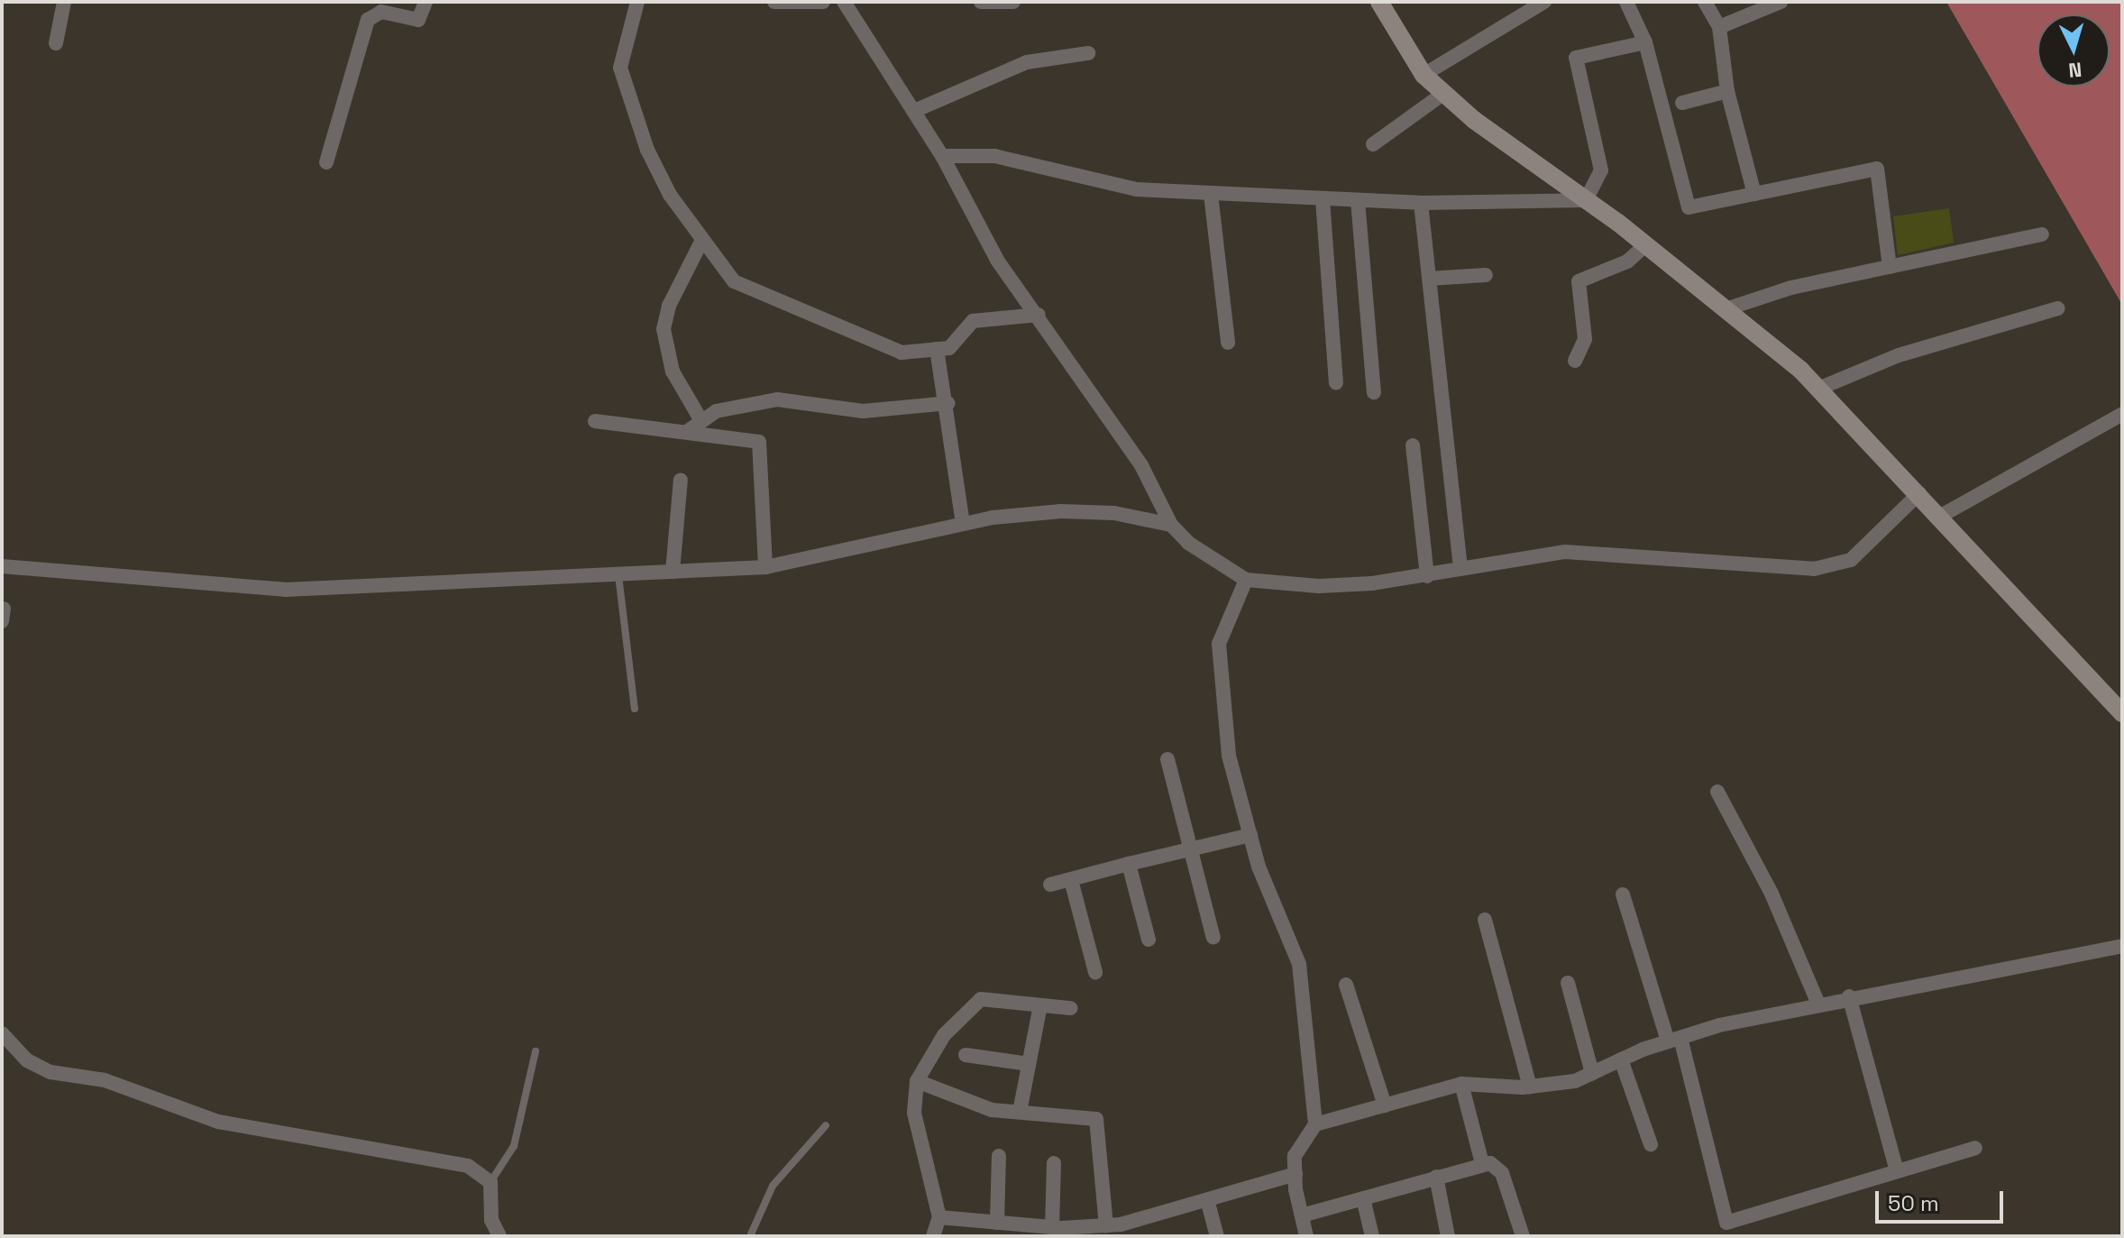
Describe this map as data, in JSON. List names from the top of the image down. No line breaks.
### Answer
{"scale_bar":"50 m","north":"bottom"}
